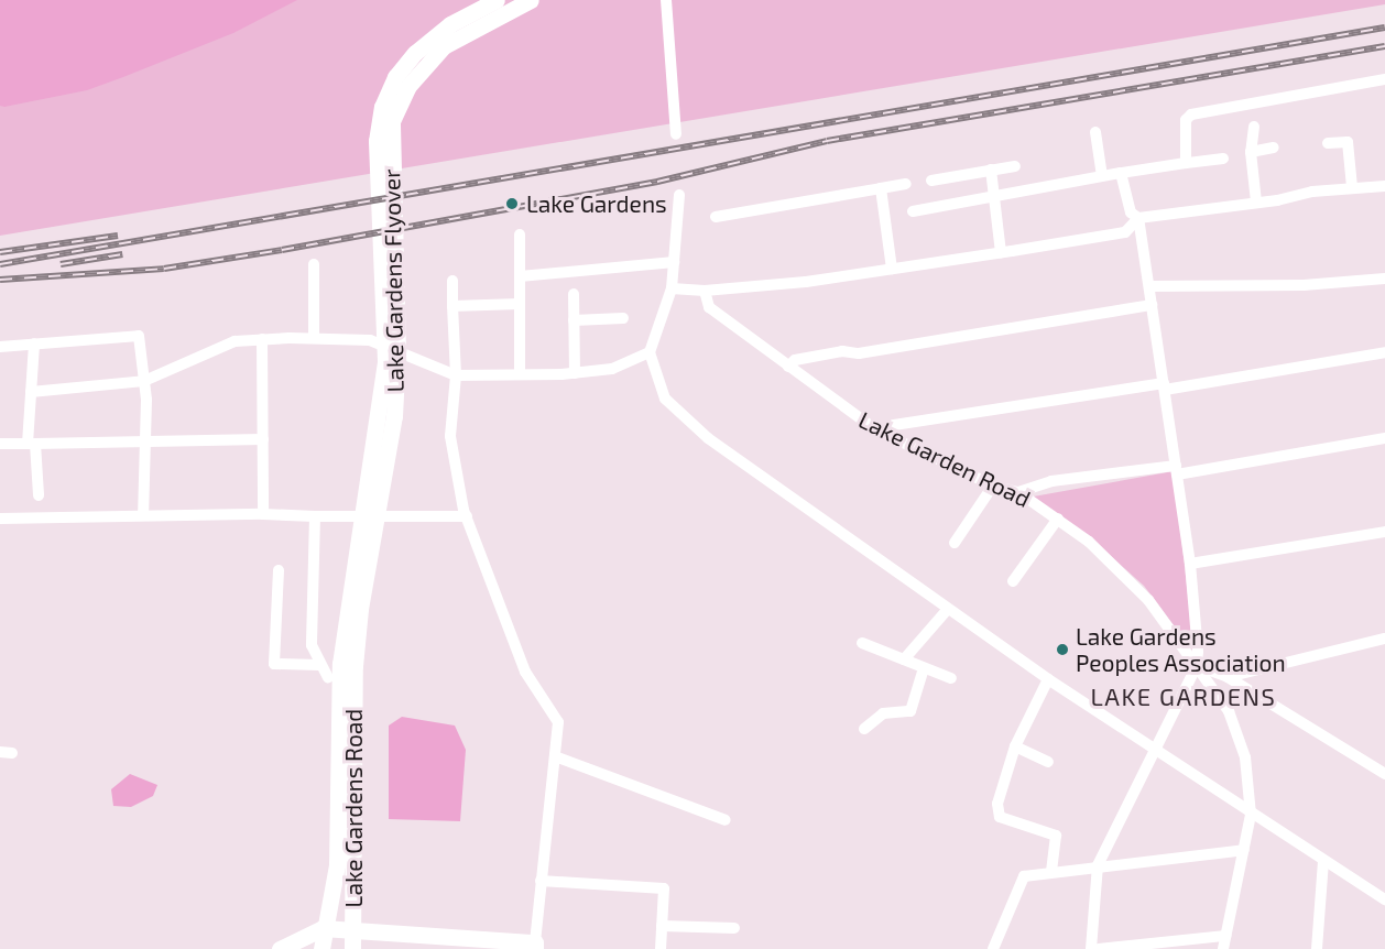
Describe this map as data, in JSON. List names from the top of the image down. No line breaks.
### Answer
{"streets":{"main road":["Lake Gardens Flyover","Lake Gardens Road"],"street":["Lake Garden Road"]},"crossings":[["Lake Gardens Flyover","Lake Gardens Road"]],"districts":["LAKE GARDENS"],"places":["Lake Gardens","Lake Gardens Peoples Association"]}
